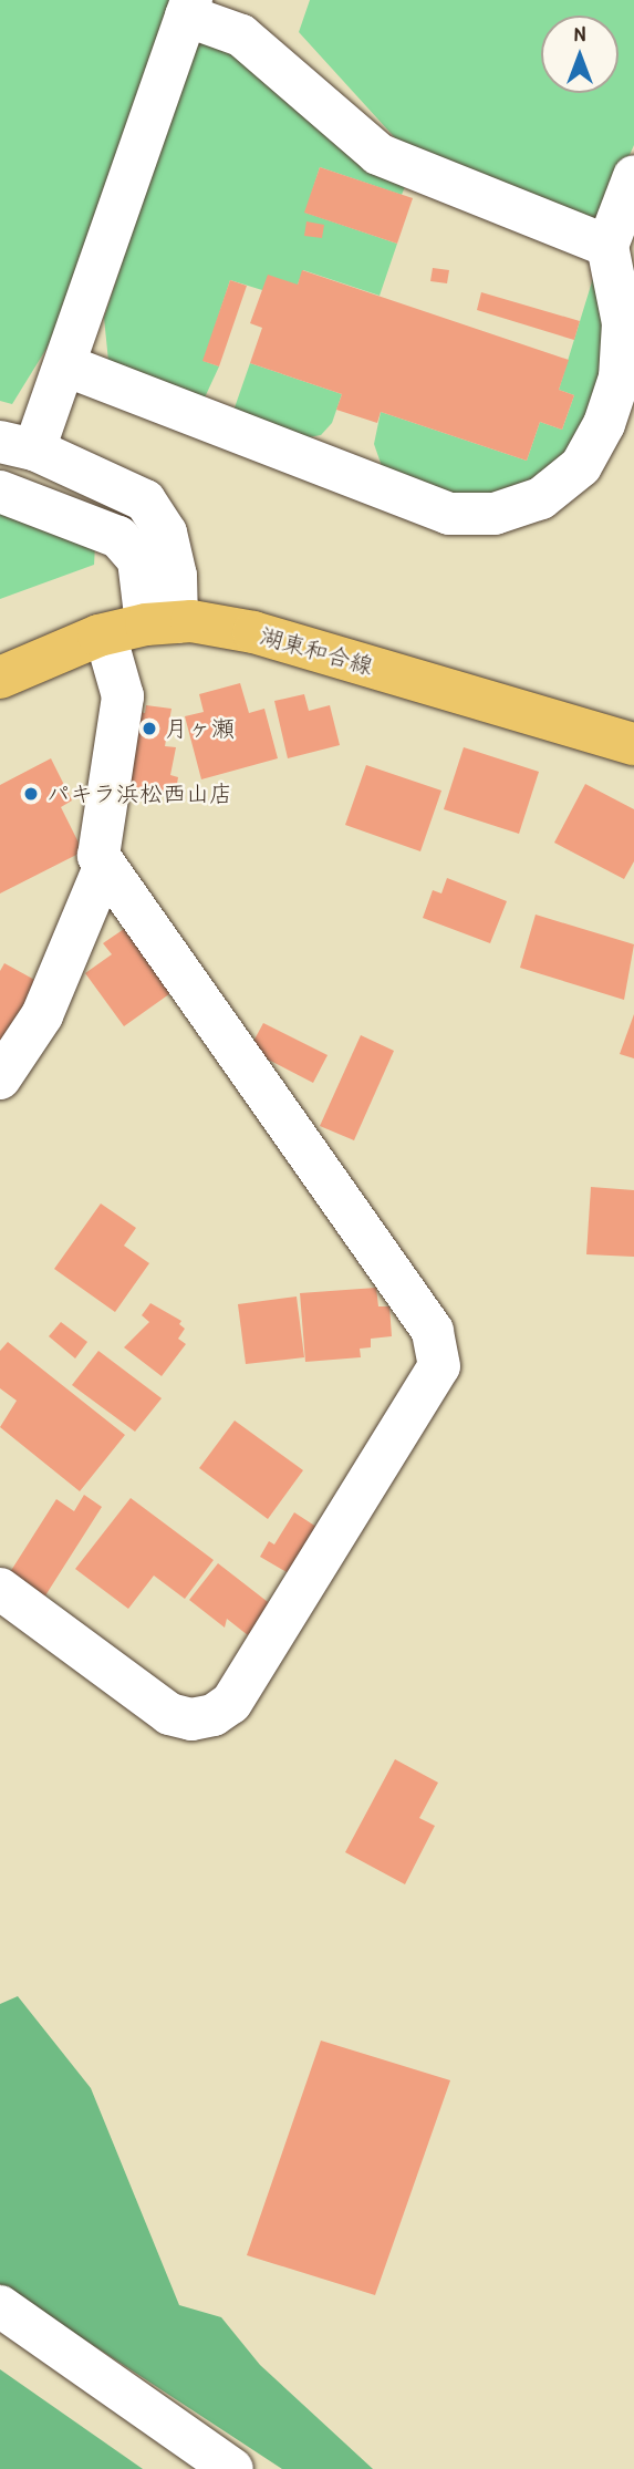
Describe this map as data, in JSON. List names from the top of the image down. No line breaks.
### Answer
{"streets":{"main road":["湖東和合線"]},"places":["月ヶ瀬","パキラ浜松西山店"],"north":"top"}
